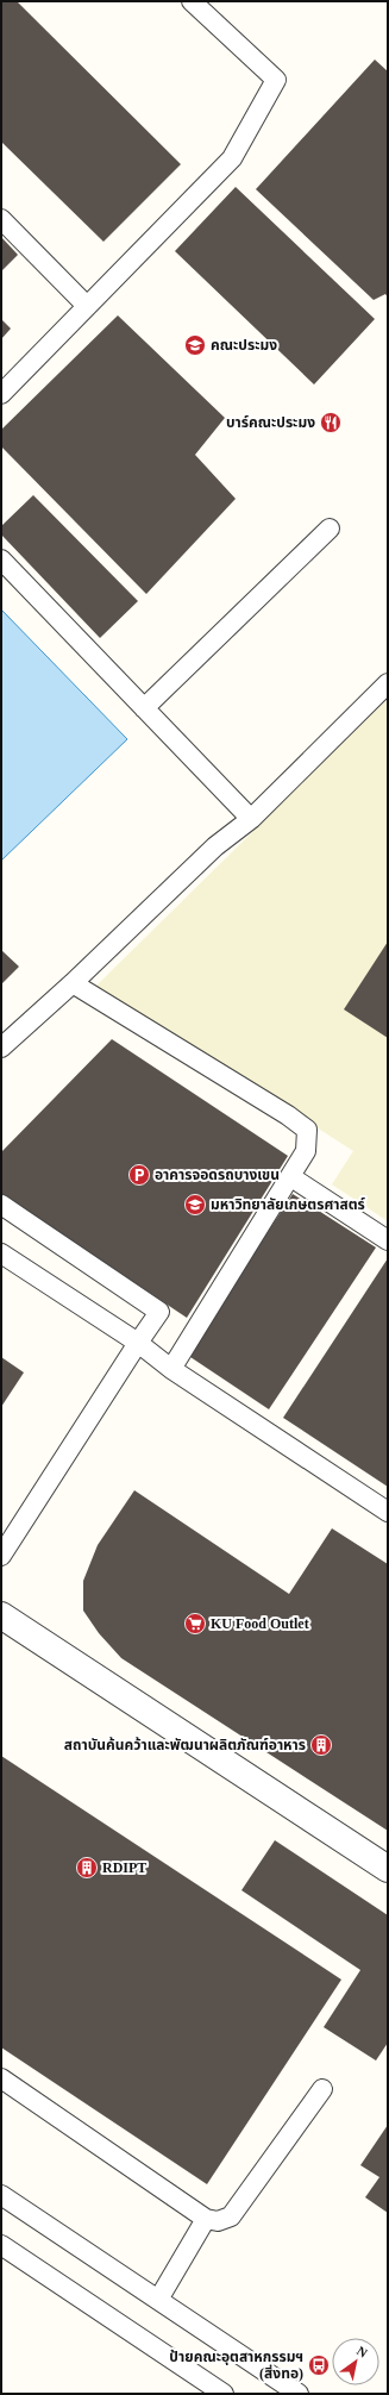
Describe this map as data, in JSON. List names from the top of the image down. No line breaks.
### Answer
{"places":{"school or university":["คณะประมง","มหาวิทยาลัยเกษตรศาสตร์"],"restaurant":["บาร์คณะประมง"],"parking":["อาคารจอดรถบางเขน"],"supermarket":["KU Food Outlet"],"building":["สถาบันค้นคว้าและพัฒนาผลิตภัณฑ์อาหาร","RDIPT"],"bus stop":["ป้ายคณะอุตสาหกรรมฯ (สิ่งทอ)"]},"north":"top right"}
